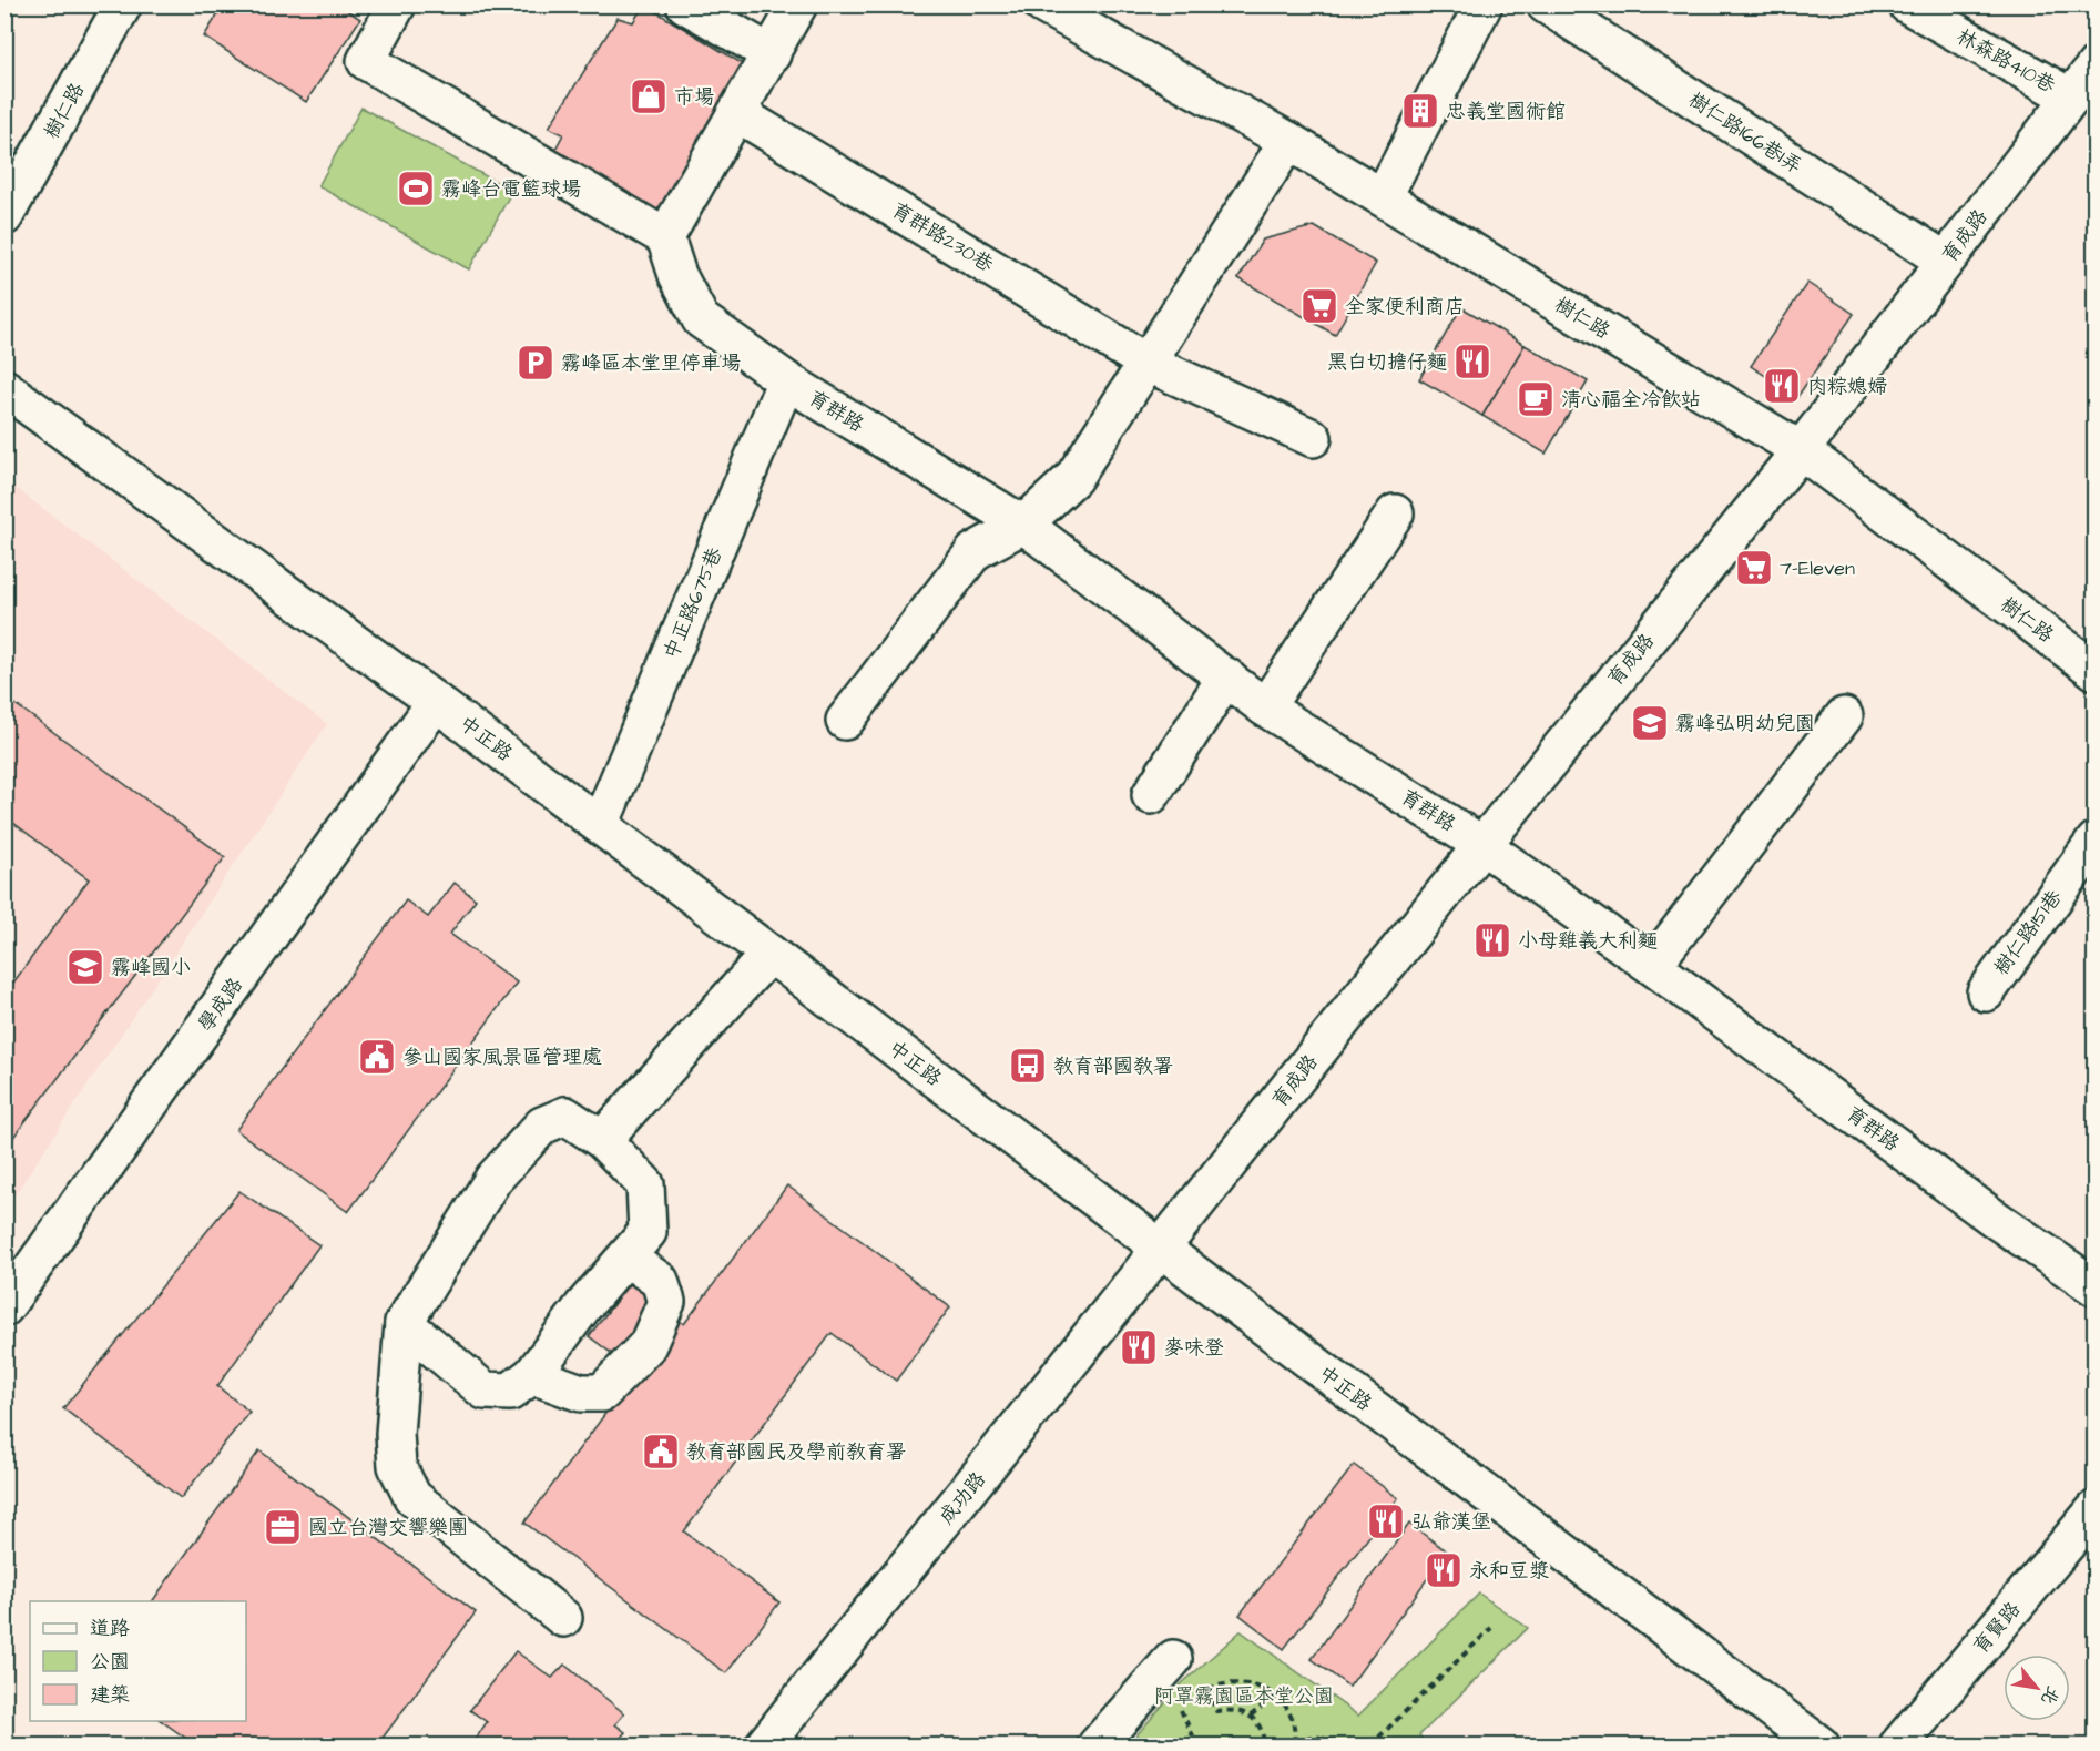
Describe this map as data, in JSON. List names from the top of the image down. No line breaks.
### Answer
{"streets":{"street":["林森路410巷","樹仁路","樹仁路166巷1弄","育成路","育群路230巷","育群路","中正路675巷","中正路","樹仁路151巷","學成路","成功路","育賢路"]},"crossings":[["林森路410巷","育成路"],["樹仁路","育成路"],["樹仁路166巷1弄","育成路"],["育成路","育群路"],["育成路","中正路"],["育成路","成功路"],["育群路","中正路675巷"],["中正路675巷","中正路"],["中正路","學成路"],["中正路","成功路"]],"parks":["阿罩霧園區本堂公園"],"places":{"shop":["市場"],"building":["忠義堂國術館"],"sports":["霧峰台電籃球場"],"supermarket":["全家便利商店","7-Eleven"],"restaurant":["黑白切擔仔麵","肉粽媳婦","小母雞義大利麵","麥味登","弘爺漢堡","永和豆漿"],"parking":["霧峰區本堂里停車場"],"cafe":["清心福全冷飲站"],"school or university":["霧峰弘明幼兒園","霧峰國小"],"public building":["參山國家風景區管理處","教育部國民及學前教育署"],"bus stop":["教育部國教署"],"office":["國立台灣交響樂團"]},"legend":["道路","公園","建築"],"north":"bottom right"}
